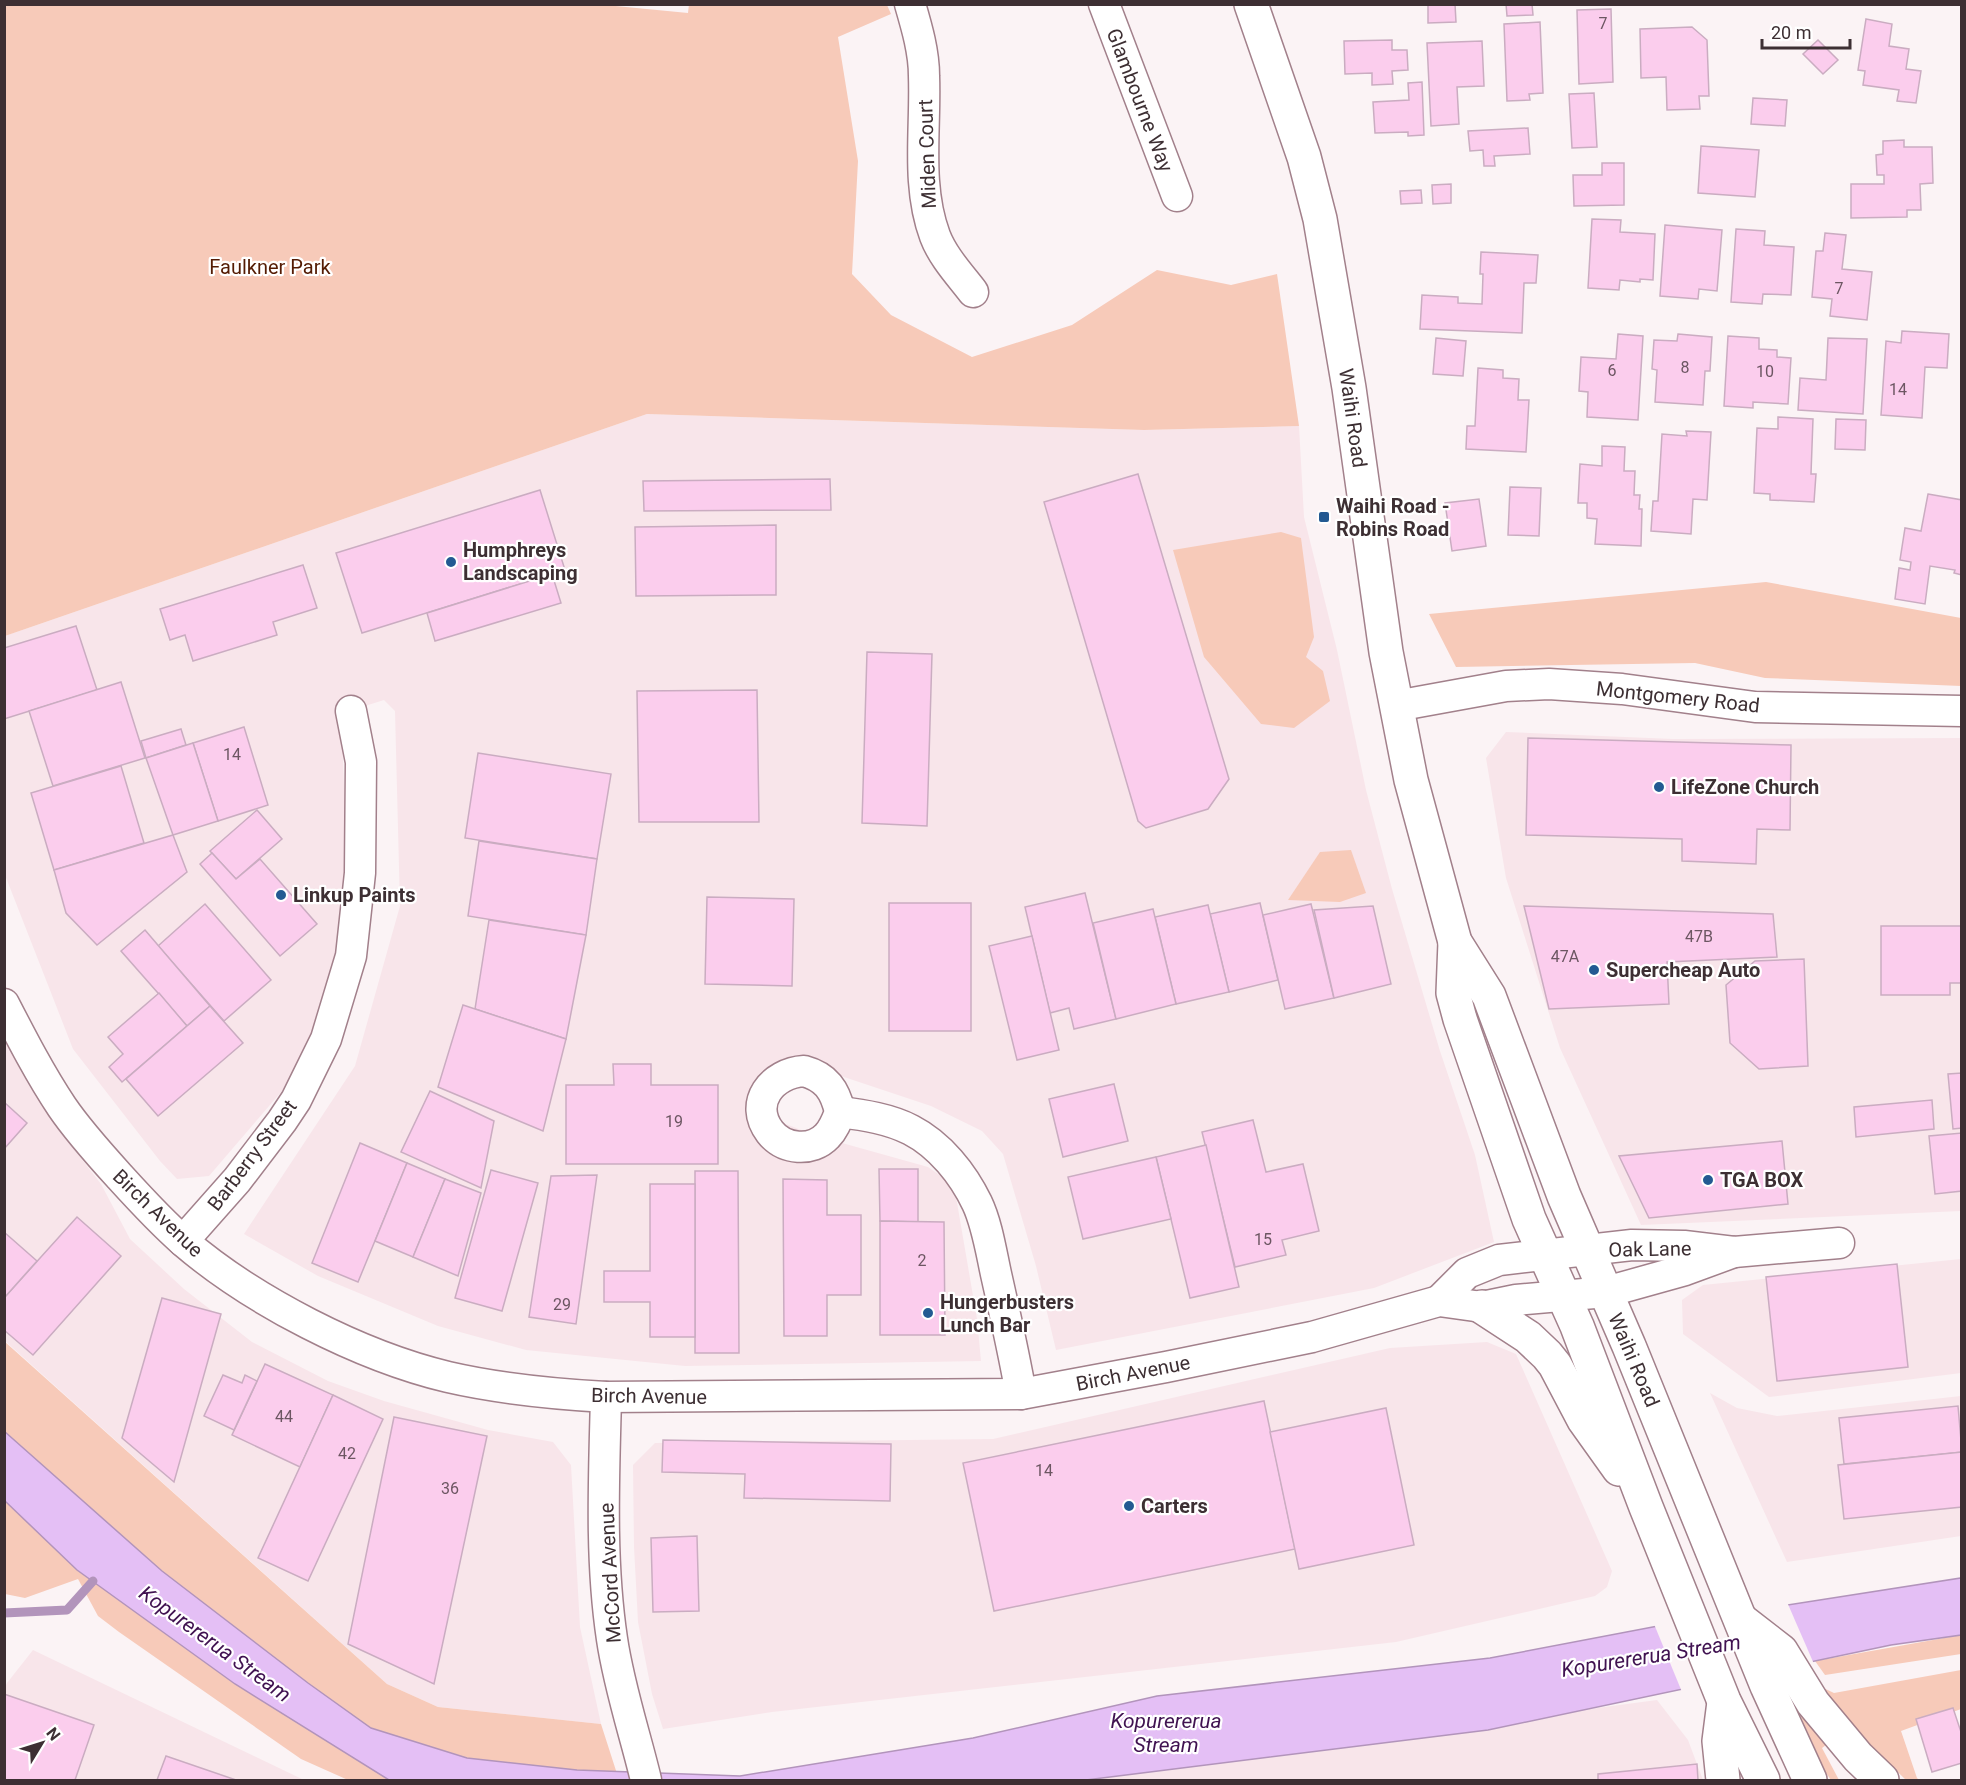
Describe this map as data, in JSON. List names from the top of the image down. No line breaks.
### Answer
{"streets":{"main road":["Waihi Road"],"street":["Glambourne Way","Miden Court","Montgomery Road","Barberry Street","Birch Avenue","Oak Lane","McCord Avenue"]},"crossings":[["Waihi Road","Montgomery Road"],["Waihi Road","Birch Avenue"],["Waihi Road","Oak Lane"],["Barberry Street","Birch Avenue"],["Birch Avenue","Oak Lane"],["Birch Avenue","McCord Avenue"]],"water":["Kopurererua Stream"],"parks":["Faulkner Park"],"places":{"transit":["Waihi Road - Robins Road"],"other":["Humphreys Landscaping","LifeZone Church","Linkup Paints","Supercheap Auto","TGA BOX","Hungerbusters Lunch Bar","Carters"]},"house_numbers":["7","7","8","6","10","14","14","47B","47A","19","15","2","29","44","42","14","36"],"scale_bar":"20 m","north":"top right"}
